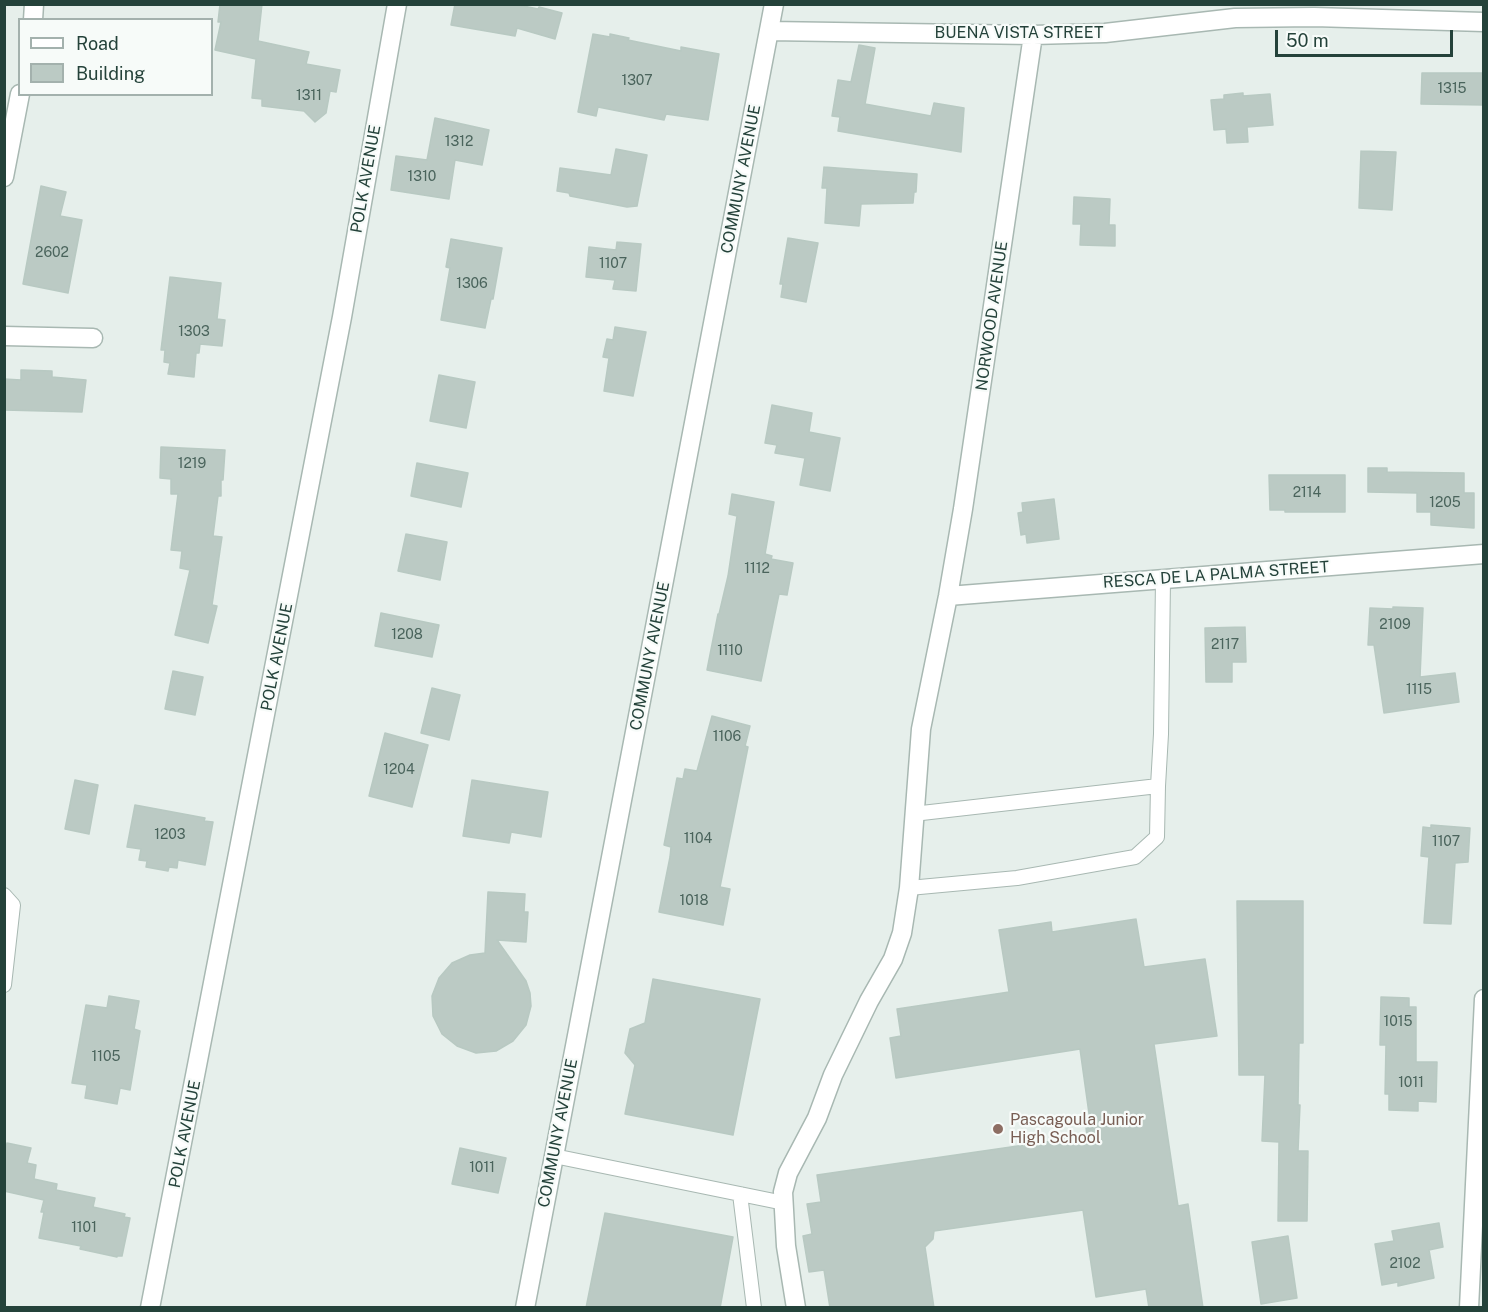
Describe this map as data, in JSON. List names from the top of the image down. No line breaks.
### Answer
{"streets":{"street":["BUENA VISTA STREET","POLK AVENUE","COMMUNY AVENUE","NORWOOD AVENUE","RESCA DE LA PALMA STREET"]},"crossings":[["BUENA VISTA STREET","COMMUNY AVENUE"],["BUENA VISTA STREET","NORWOOD AVENUE"],["NORWOOD AVENUE","RESCA DE LA PALMA STREET"]],"places":["Pascagoula Junior High School"],"house_numbers":["1307","1315","1311","1312","1310","2602","1107","1306","1303","1219","2114","1205","1112","2109","1208","2117","1110","1115","1106","1204","1203","1104","1107","1018","1015","1105","1011","1011","1101","2102"],"legend":["Road","Building"],"scale_bar":"50 m"}
